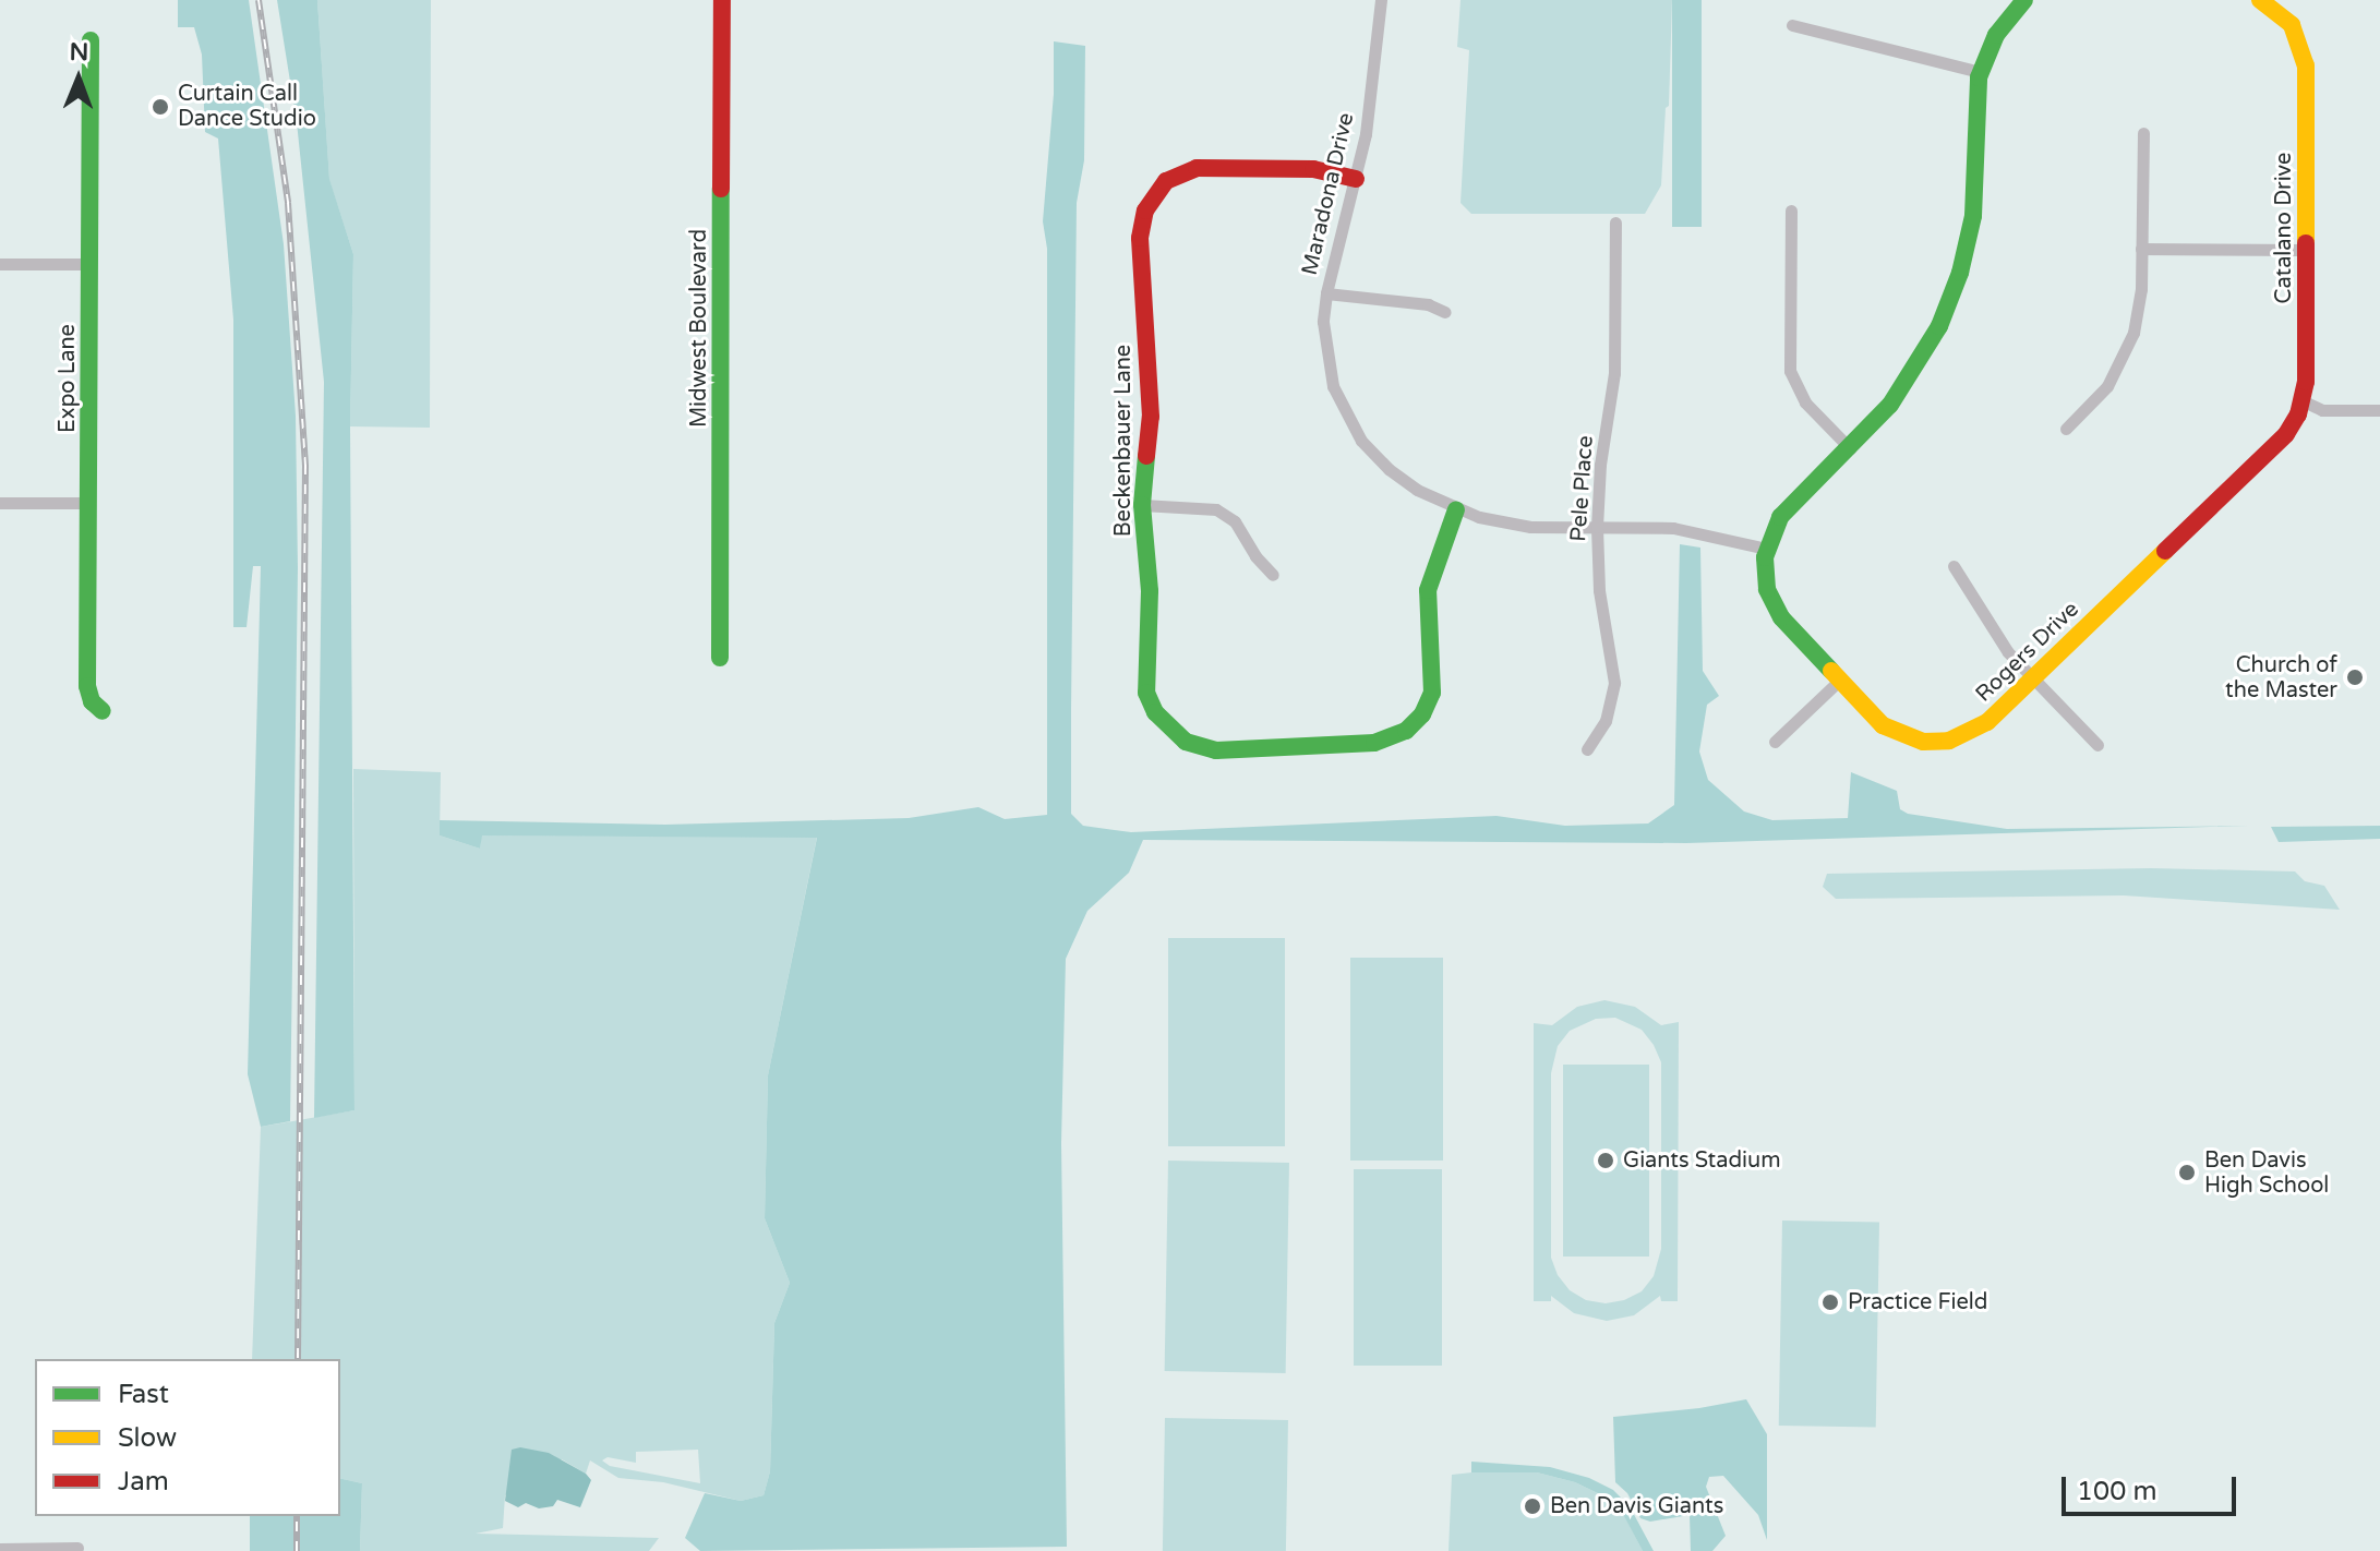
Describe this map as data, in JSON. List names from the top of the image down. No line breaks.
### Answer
{"streets":{"street":["Maradona Drive","Catalano Drive","Midwest Boulevard","Expo Lane","Beckenbauer Lane","Pele Place","Rogers Drive"]},"crossings":[["Maradona Drive","Beckenbauer Lane"],["Maradona Drive","Pele Place"],["Maradona Drive","Rogers Drive"],["Catalano Drive","Rogers Drive"]],"places":["Curtain Call Dance Studio","Church of the Master","Giants Stadium","Ben Davis High School","Practice Field","Ben Davis Giants"],"legend":["Fast","Slow","Jam"],"scale_bar":"100 m","north":"top"}
